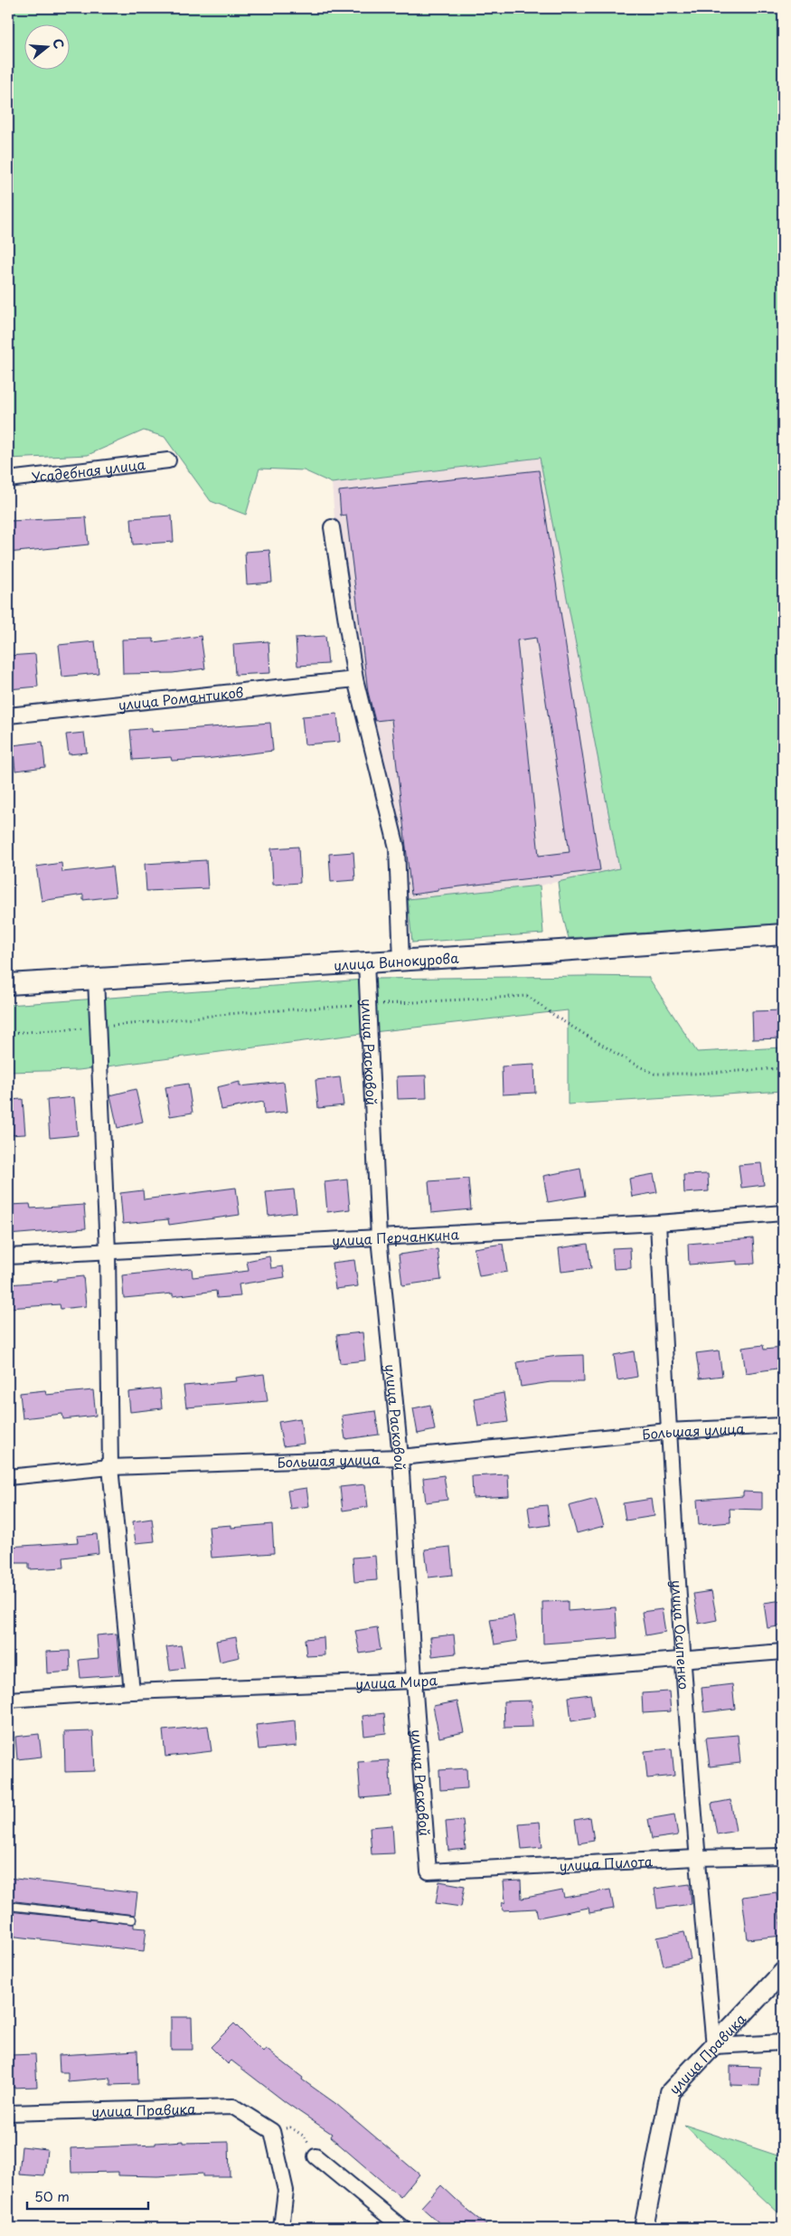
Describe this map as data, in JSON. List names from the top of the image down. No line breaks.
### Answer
{"streets":{"main road":["улица Винокурова"],"street":["Усадебная улица","улица Романтиков","улица Расковой","улица Перчанкина","Большая улица","улица Осипенко","улица Мира","улица Пилота","улица Правика"]},"crossings":[["улица Винокурова","улица Расковой"],["улица Расковой","улица Перчанкина"],["улица Расковой","Большая улица"],["улица Расковой","улица Мира"],["улица Расковой","улица Пилота"],["улица Перчанкина","улица Осипенко"],["Большая улица","улица Осипенко"],["улица Осипенко","улица Мира"],["улица Осипенко","улица Пилота"],["улица Осипенко","улица Правика"]],"scale_bar":"50 m","north":"right"}
